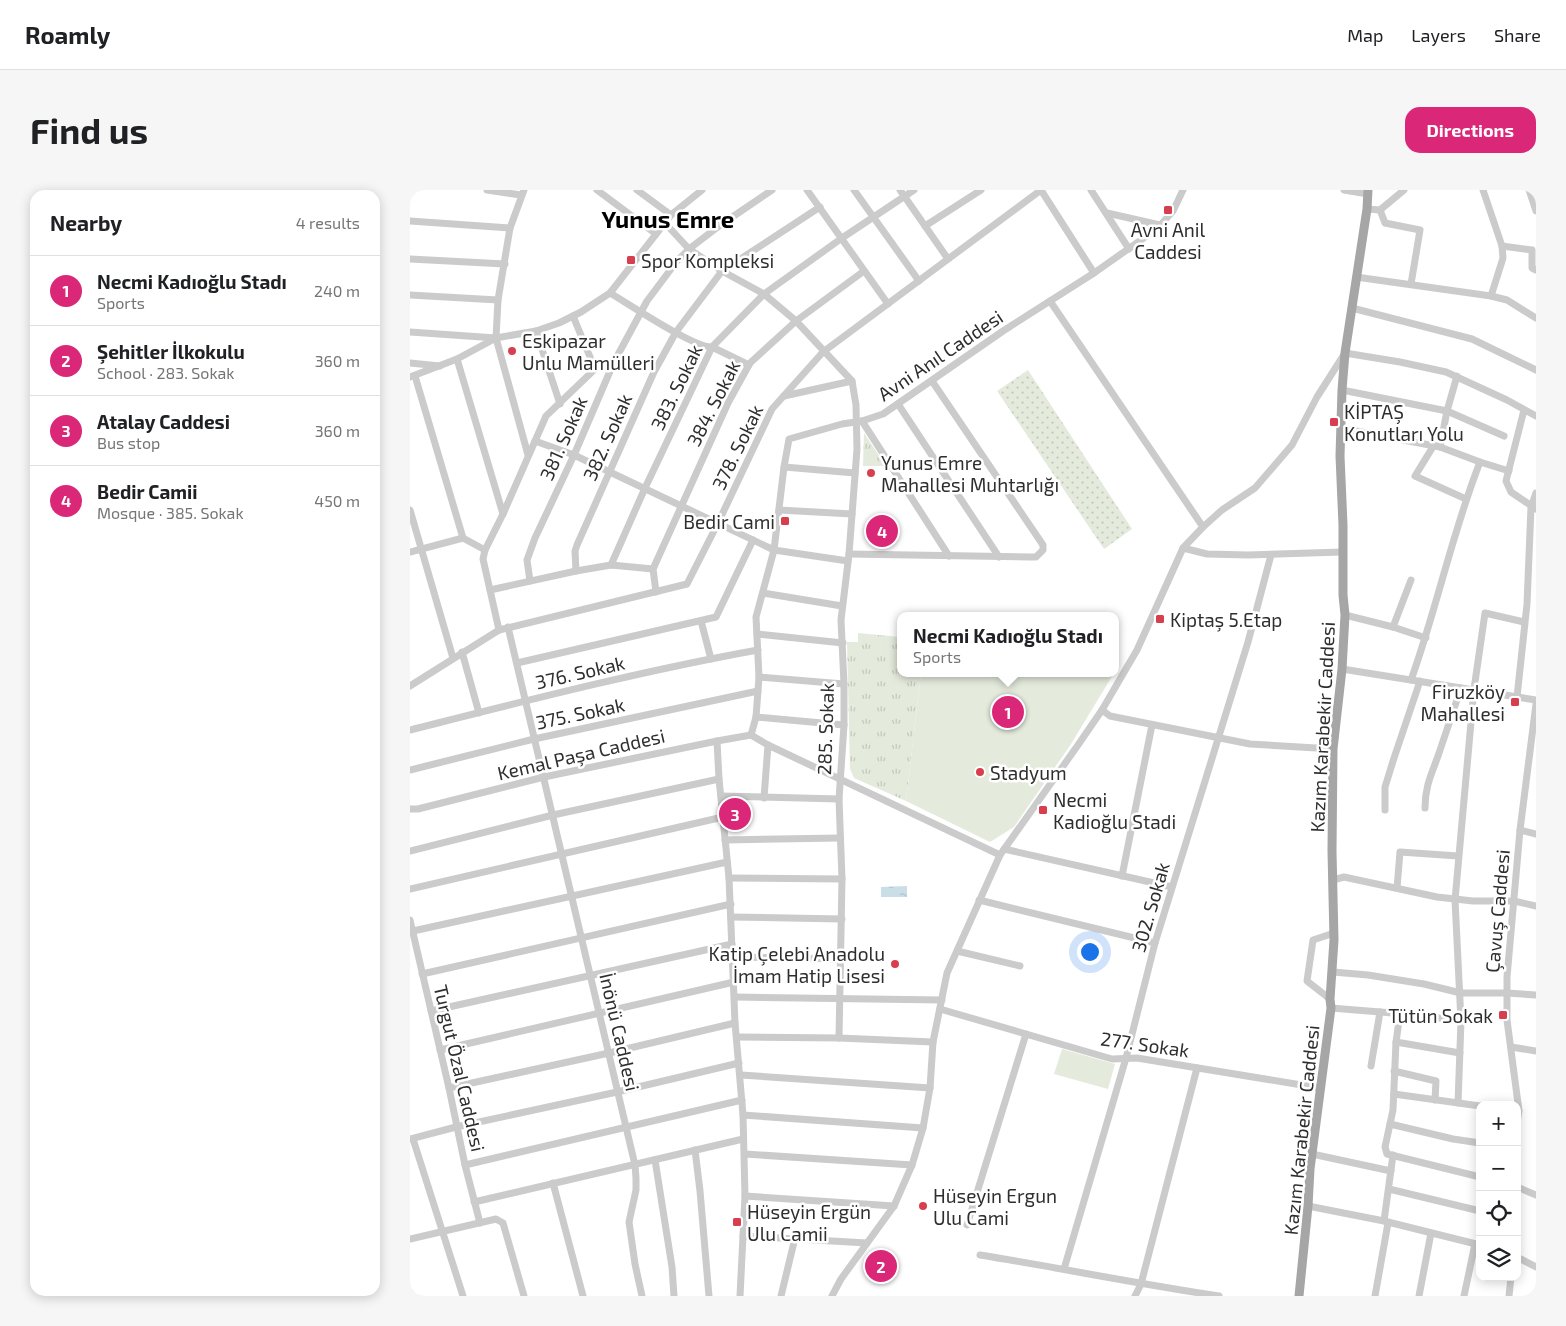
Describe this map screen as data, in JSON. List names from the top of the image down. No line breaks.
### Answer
{"streets":{"main road":["Kazım Karabekir Caddesi"],"street":["Avni Anıl Caddesi","383. Sokak","384. Sokak","382. Sokak","381. Sokak","378. Sokak","376. Sokak","375. Sokak","285. Sokak","Kemal Paşa Caddesi","302. Sokak","Çavuş Caddesi","İnönü Caddesi","277. Sokak","Turgut Özal Caddesi"]},"crossings":[["Avni Anıl Caddesi","376. Sokak"],["Avni Anıl Caddesi","375. Sokak"],["Avni Anıl Caddesi","285. Sokak"],["Avni Anıl Caddesi","Kemal Paşa Caddesi"],["384. Sokak","378. Sokak"],["378. Sokak","İnönü Caddesi"],["376. Sokak","İnönü Caddesi"],["375. Sokak","İnönü Caddesi"],["Kazım Karabekir Caddesi","277. Sokak"],["Kemal Paşa Caddesi","İnönü Caddesi"],["302. Sokak","277. Sokak"]],"districts":["Yunus Emre"],"places":{"transit":["Avni Anil Caddesi","Spor Kompleksi","KİPTAŞ Konutları Yolu","Bedir Cami","Kiptaş 5.Etap","Firuzköy Mahallesi","Necmi Kadioğlu Stadi","Tütün Sokak","Hüseyin Ergün Ulu Camii"],"other":["Eskipazar Unlu Mamülleri","Yunus Emre Mahallesi Muhtarlığı","Stadyum","Katip Çelebi Anadolu İmam Hatip Lisesi","Hüseyin Ergun Ulu Cami"]},"page":{"header":"Roamly","nav":["Map","Layers","Share"],"buttons":"Directions","title":"Find us","heading":["Nearby","4 results"],"list":[{"mark":"1","name":"Necmi Kadıoğlu Stadı","note":"Sports","value":"240 m"},{"mark":"2","name":"Şehitler İlkokulu","note":"School · 283. Sokak","value":"360 m"},{"mark":"3","name":"Atalay Caddesi","note":"Bus stop","value":"360 m"},{"mark":"4","name":"Bedir Camii","note":"Mosque · 385. Sokak","value":"450 m"}],"pins":["4","1","3","2"],"popup":["Necmi Kadıoğlu Stadı","Sports"],"map_buttons":["+","−"]}}
